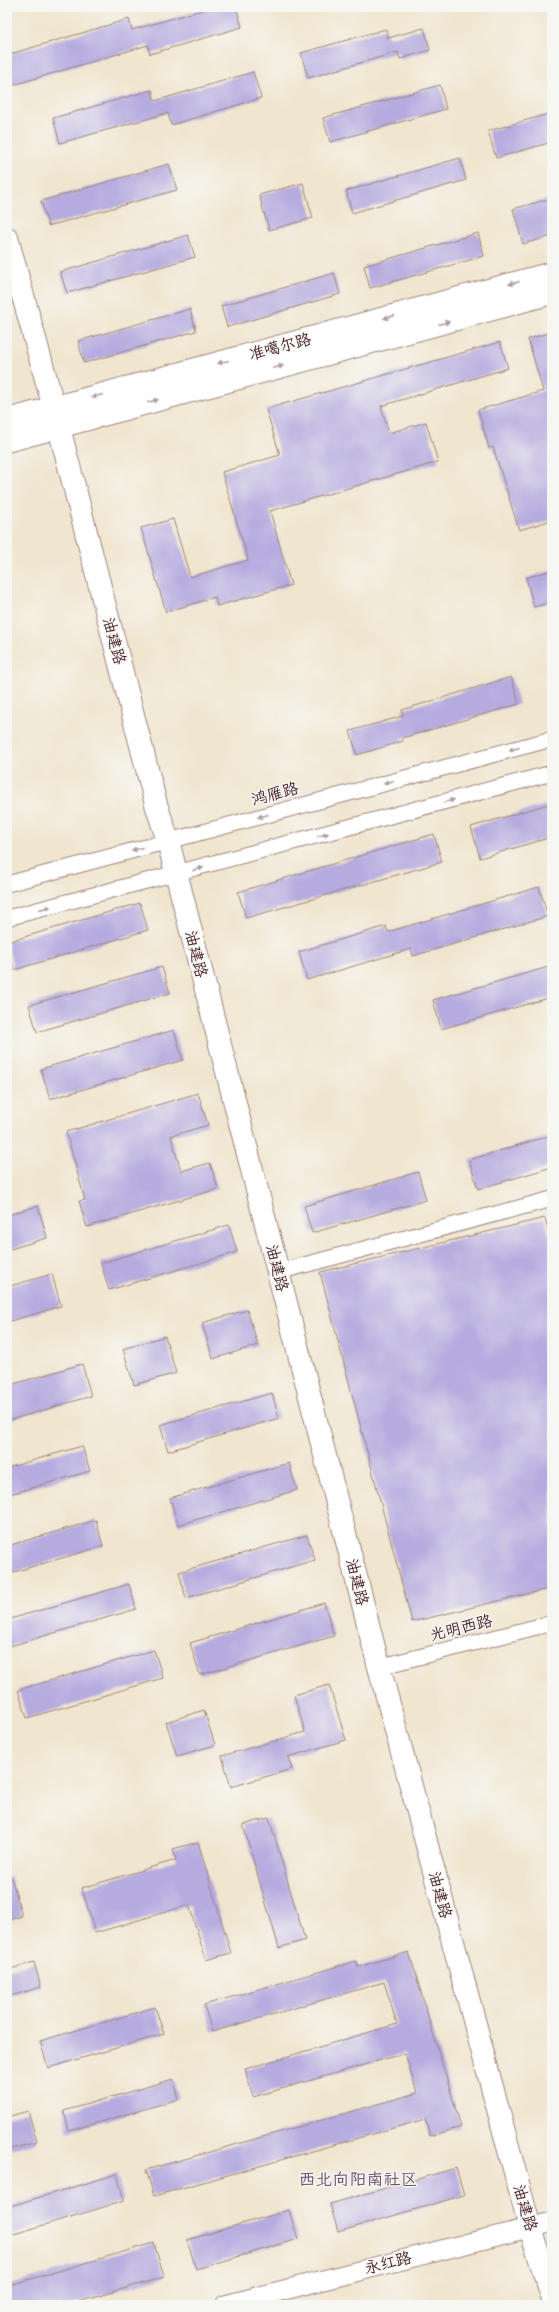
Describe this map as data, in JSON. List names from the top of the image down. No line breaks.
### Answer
{"streets":{"main road":["准噶尔路","油建路"],"street":["鸿雁路","光明西路","永红路"]},"crossings":[["准噶尔路","油建路"],["油建路","鸿雁路"],["油建路","光明西路"],["油建路","永红路"]],"districts":["西北向阳南社区"]}
